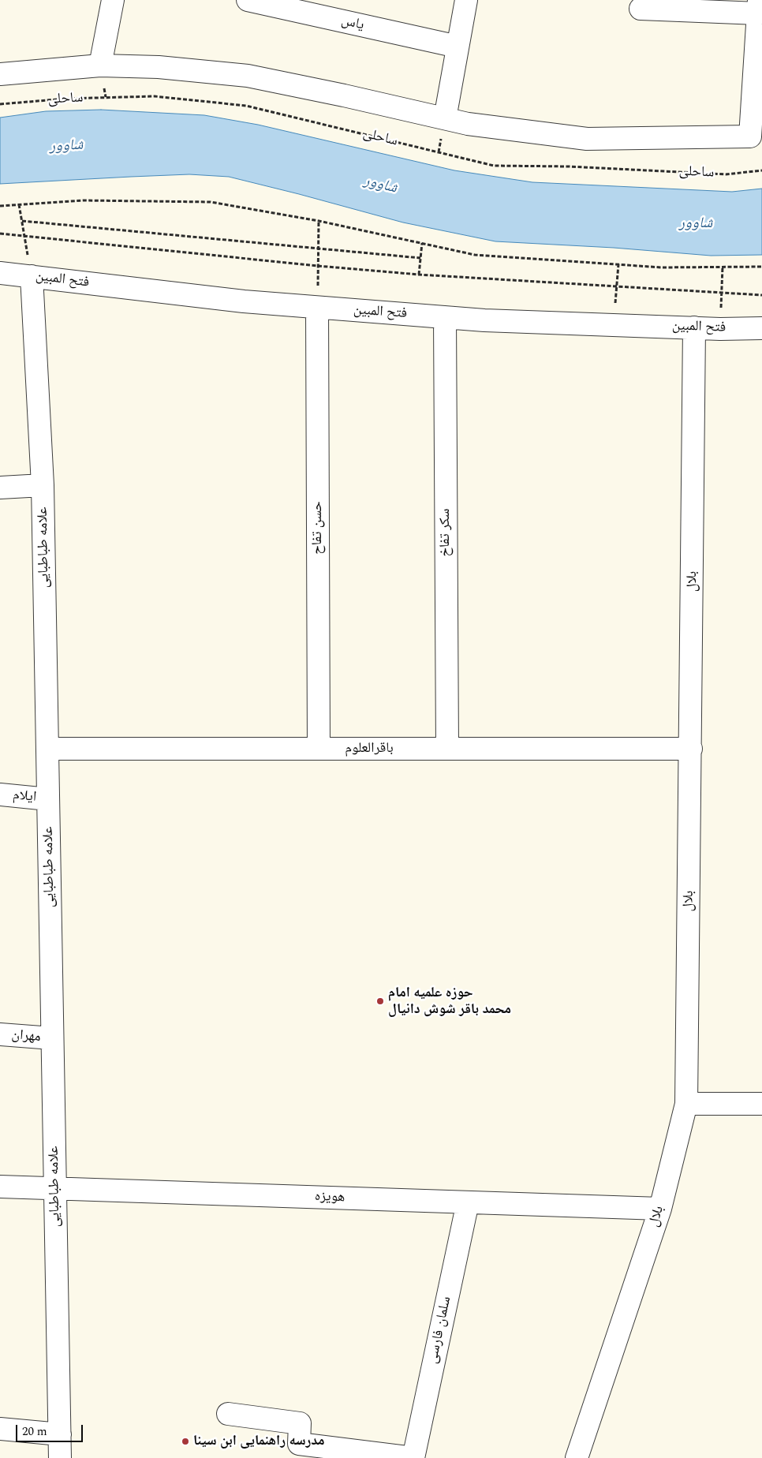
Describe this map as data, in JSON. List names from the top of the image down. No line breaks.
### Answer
{"streets":{"street":["یاس","فتح المبین","حسن تفاح","سکر تفاخ","علامه طباطبایی","بلال","باقرالعلوم","ایلام","مهران","هویزه","سلمان فارسی"],"path":["ساحلی"]},"crossings":[["فتح المبین","حسن تفاح"],["فتح المبین","سکر تفاخ"],["فتح المبین","علامه طباطبایی"],["فتح المبین","بلال"],["حسن تفاح","باقرالعلوم"],["سکر تفاخ","باقرالعلوم"],["علامه طباطبایی","باقرالعلوم"],["علامه طباطبایی","ایلام"],["علامه طباطبایی","مهران"],["علامه طباطبایی","هویزه"],["بلال","باقرالعلوم"],["بلال","هویزه"],["هویزه","سلمان فارسی"]],"water":["شاوور"],"places":["حوزه علمیه امام محمد باقر شوش دانیال","مدرسه راهنمایی ابن سینا"],"scale_bar":"20 m"}
